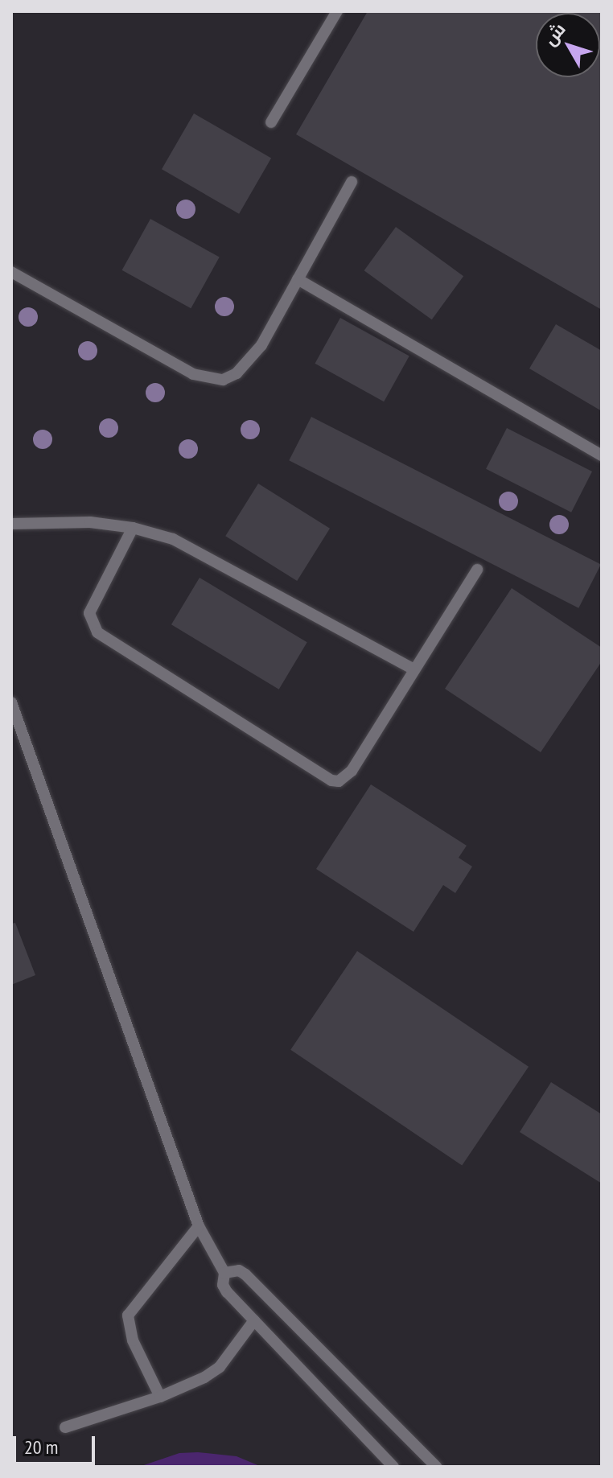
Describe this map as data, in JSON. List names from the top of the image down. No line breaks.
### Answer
{"scale_bar":"20 m","north":"top left"}
